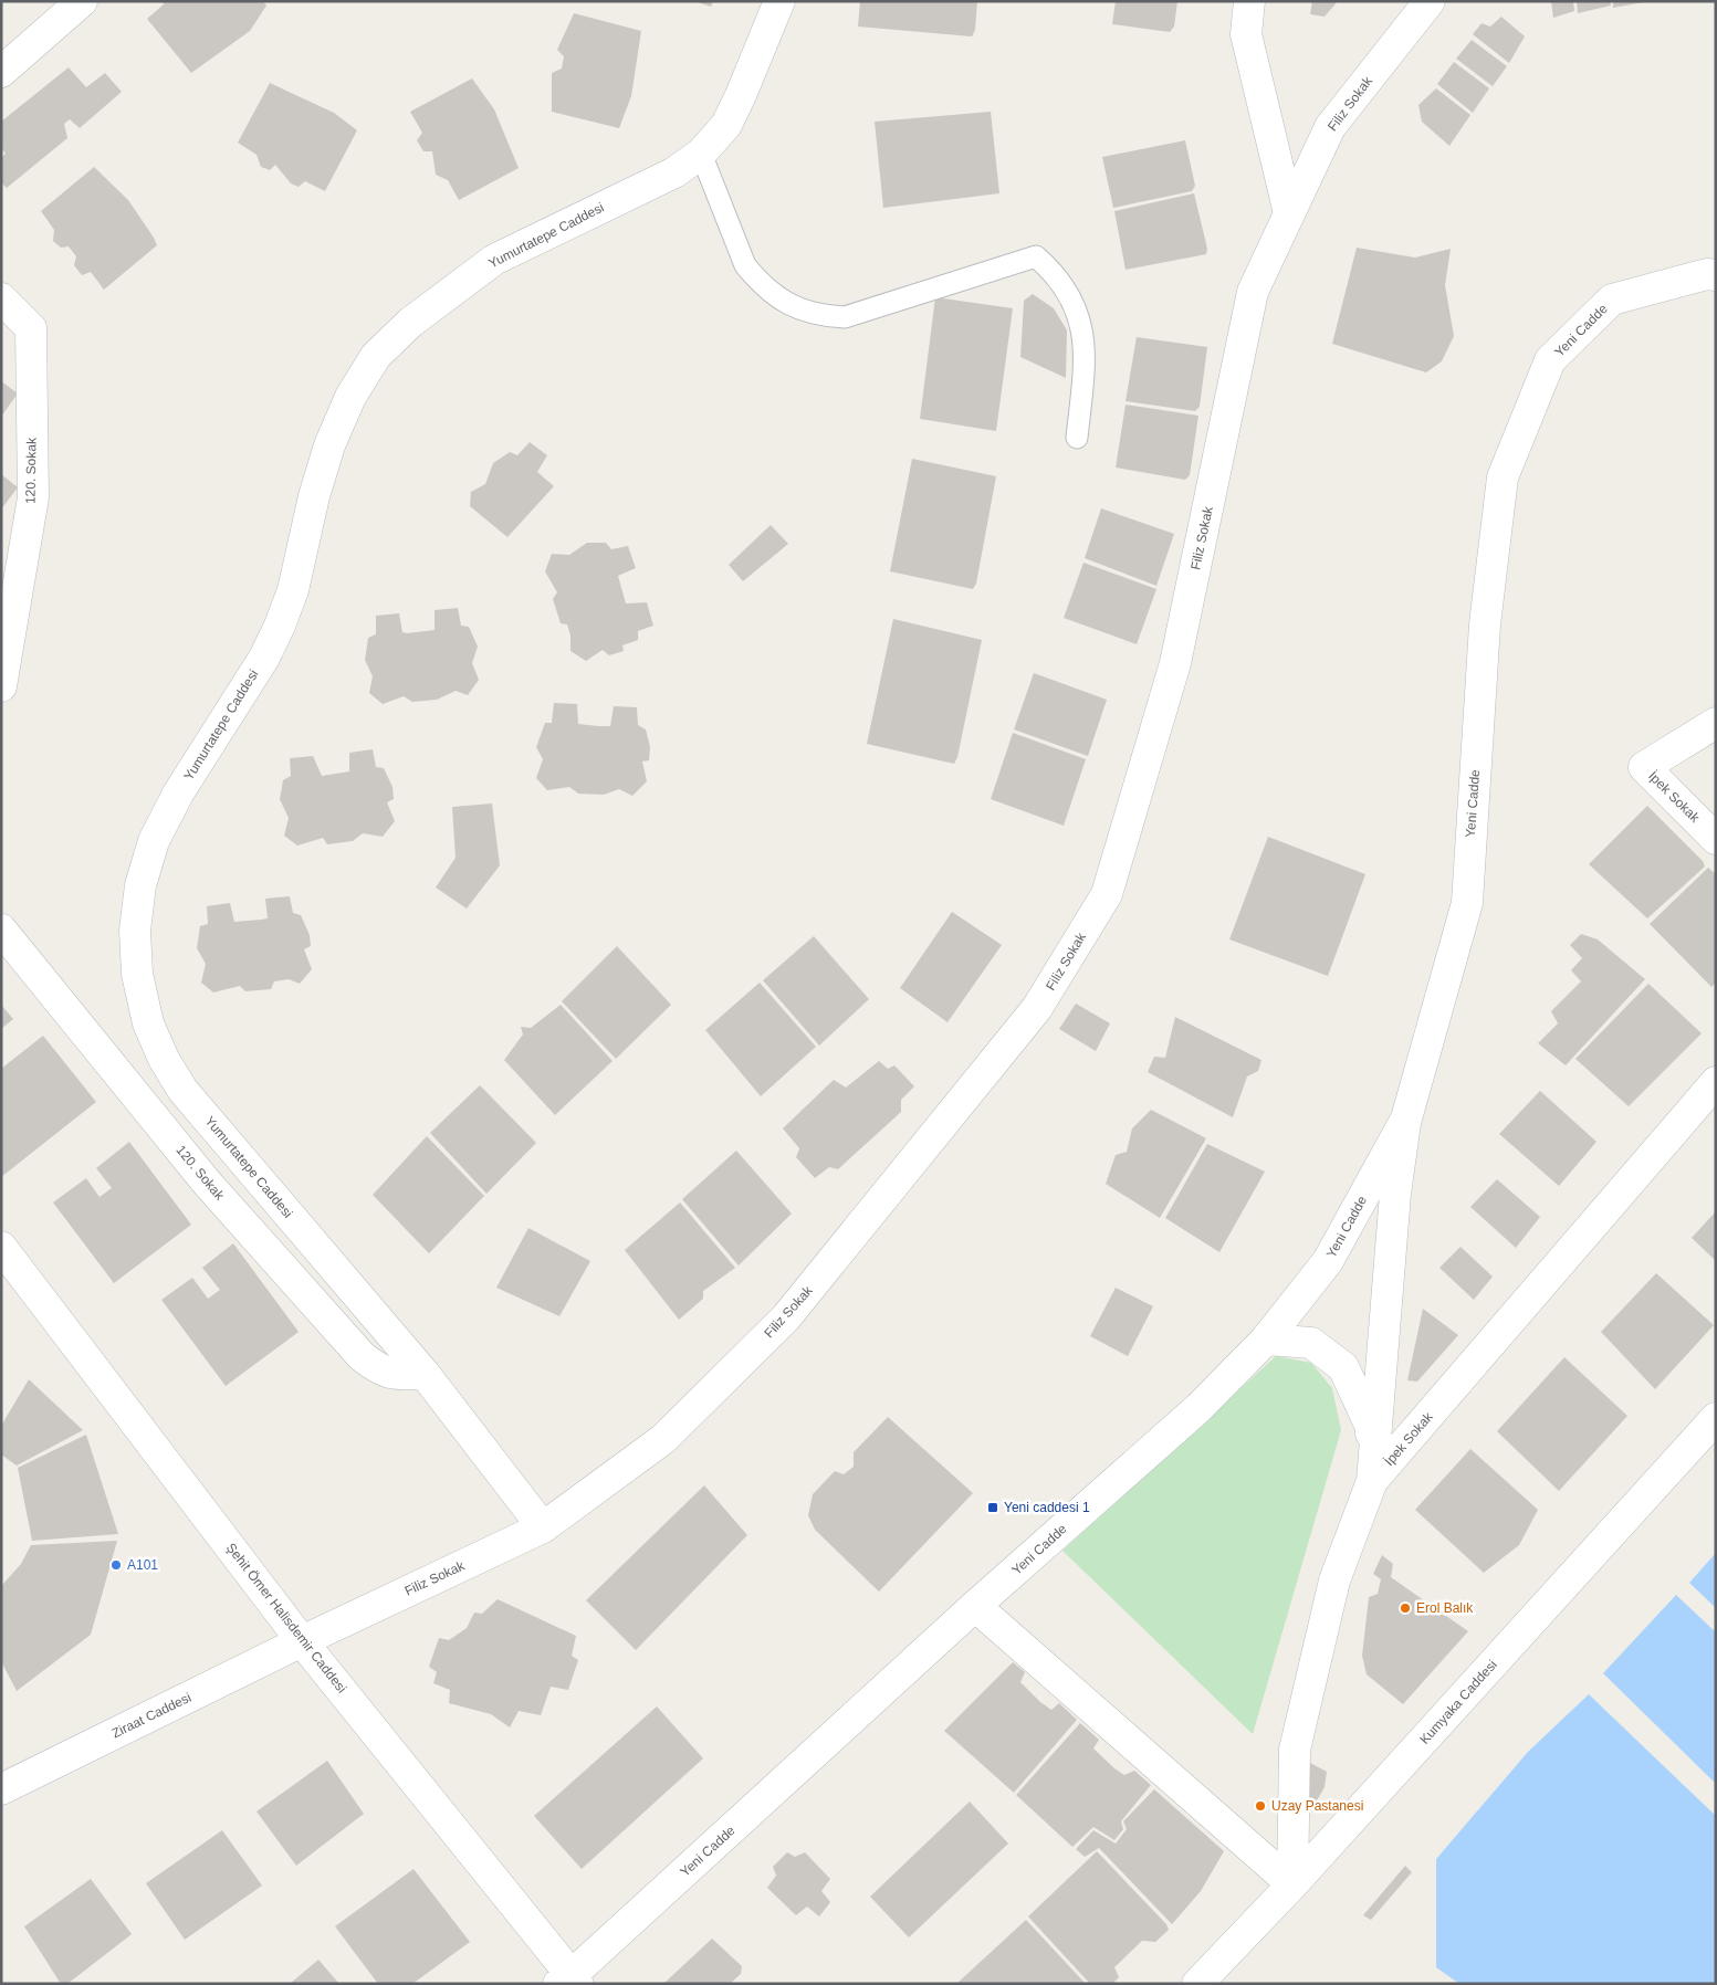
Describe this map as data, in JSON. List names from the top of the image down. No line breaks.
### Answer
{"streets":{"street":["Filiz Sokak","Yumurtatepe Caddesi","Yeni Cadde","120. Sokak","İpek Sokak","Şehit Ömer Halisdemir Caddesi","Kumyaka Caddesi","Ziraat Caddesi"]},"crossings":[["Filiz Sokak","Yumurtatepe Caddesi"],["Filiz Sokak","Şehit Ömer Halisdemir Caddesi"],["Filiz Sokak","Ziraat Caddesi"],["Yumurtatepe Caddesi","120. Sokak"],["Yeni Cadde","Şehit Ömer Halisdemir Caddesi"],["İpek Sokak","Kumyaka Caddesi"],["Şehit Ömer Halisdemir Caddesi","Ziraat Caddesi"]],"places":{"transit":["Yeni caddesi 1"],"other":["A101","Erol Balık","Uzay Pastanesi"]}}
